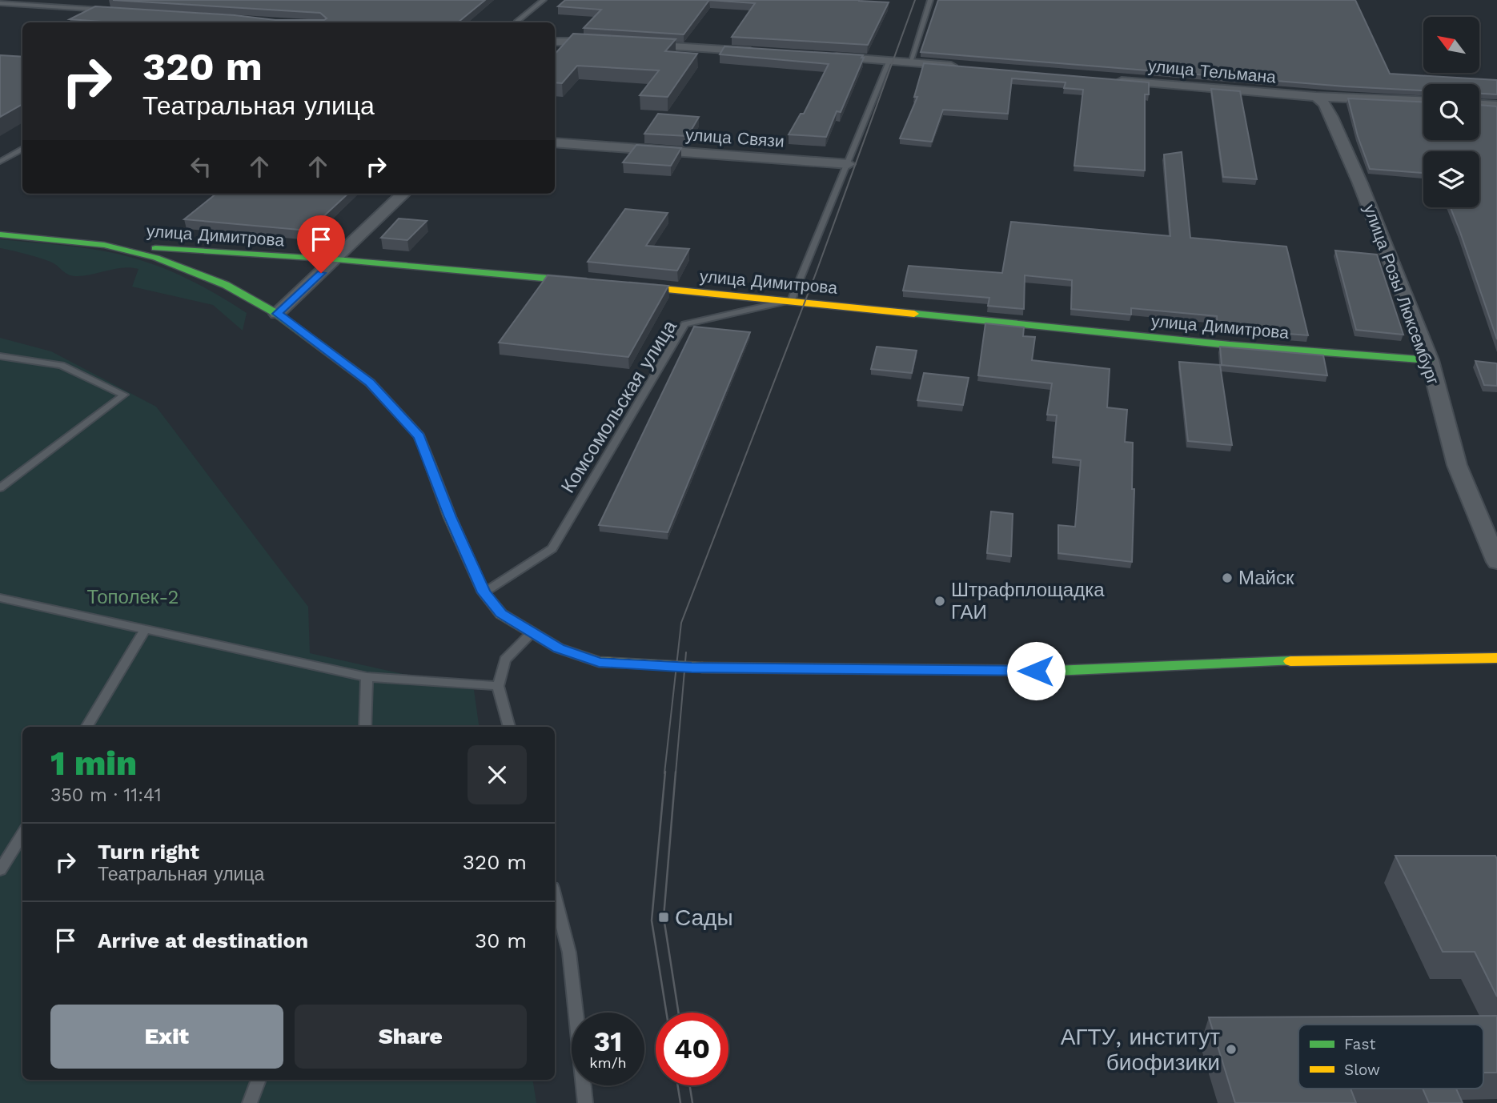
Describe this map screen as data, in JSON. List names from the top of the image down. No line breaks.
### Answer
{"streets":{"street":["улица Тельмана","улица Связи","улица Димитрова","улица Розы Люксембург"],"lane":["Комсомольская улица"]},"crossings":[["улица Тельмана","улица Розы Люксембург"],["улица Димитрова","улица Розы Люксембург"],["улица Димитрова","Комсомольская улица"]],"parks":["Тополек-2"],"places":{"other":["Майск","Штрафплощадка ГАИ","АГТУ, институт биофизики"],"transit":["Сады"]},"legend":["Fast","Slow"],"north":"top left","page":{"turn":["320 m","Театральная улица"],"heading":["1 min","350 m · 11:41"],"list":[{"name":"Turn right","note":"Театральная улица","value":"320 m"},{"name":"Arrive at destination","value":"30 m"}],"buttons":["Exit","Share"],"speed":"31 km/h","limit":"40"}}
